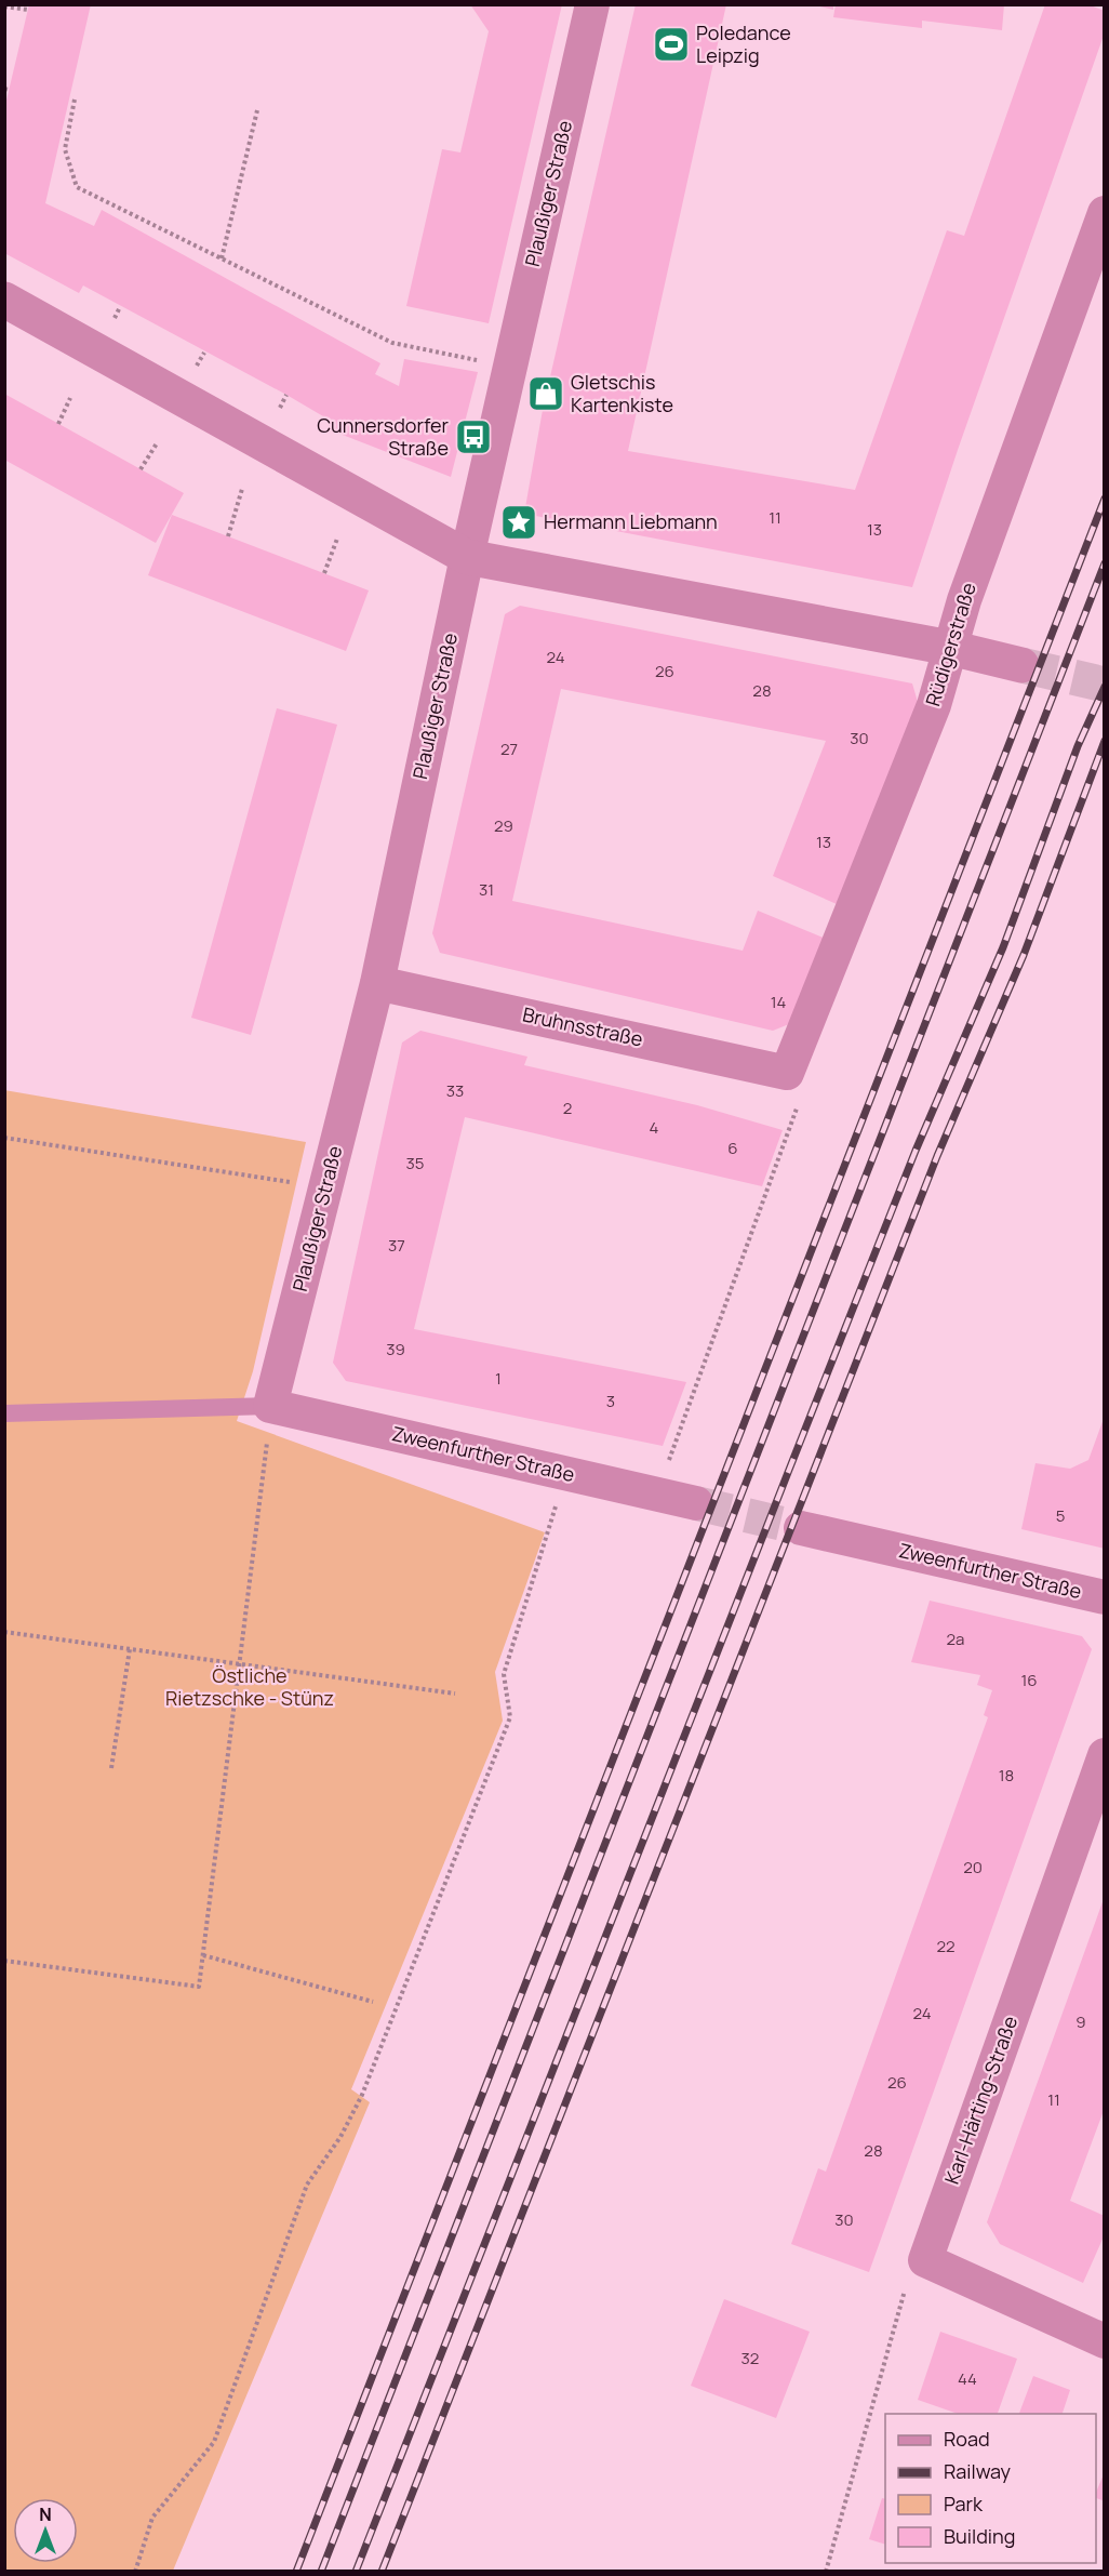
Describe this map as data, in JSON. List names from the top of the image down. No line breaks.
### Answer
{"streets":{"street":["Plaußiger Straße","Rüdigerstraße","Bruhnsstraße","Zweenfurther Straße","Karl-Härting-Straße"]},"crossings":[["Plaußiger Straße","Bruhnsstraße"],["Plaußiger Straße","Zweenfurther Straße"],["Rüdigerstraße","Bruhnsstraße"]],"parks":["Östliche Rietzschke - Stünz"],"places":{"sports":["Poledance Leipzig"],"shop":["Gletschis Kartenkiste"],"bus stop":["Cunnersdorfer Straße"],"place":["Hermann Liebmann"]},"house_numbers":["11","13","24","26","28","30","27","29","13","31","14","33","2","4","6","35","37","39","1","3","5","2a","16","18","20","22","24","9","26","11","28","30","32","44"],"legend":["Road","Railway","Park","Building"],"north":"top"}
